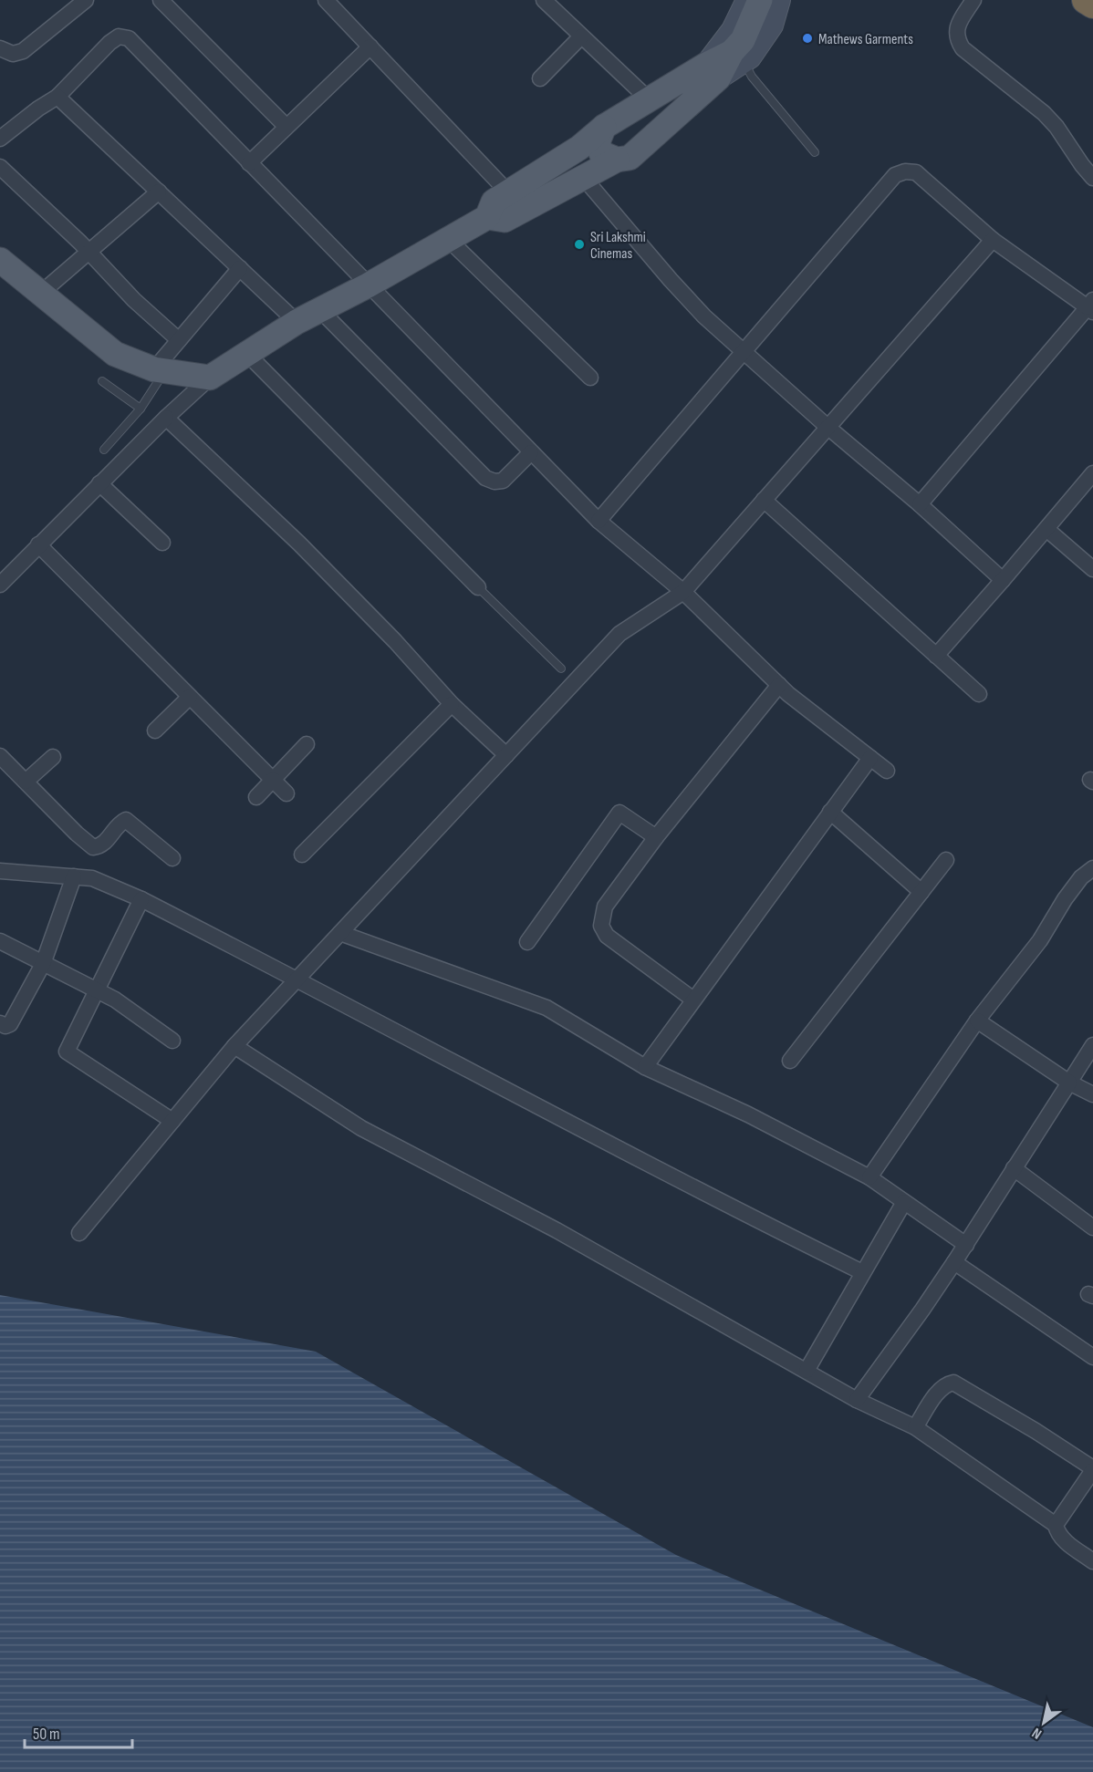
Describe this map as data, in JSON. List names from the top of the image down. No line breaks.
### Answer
{"places":["Mathews Garments","Sri Lakshmi Cinemas"],"scale_bar":"50 m","north":"bottom left"}
